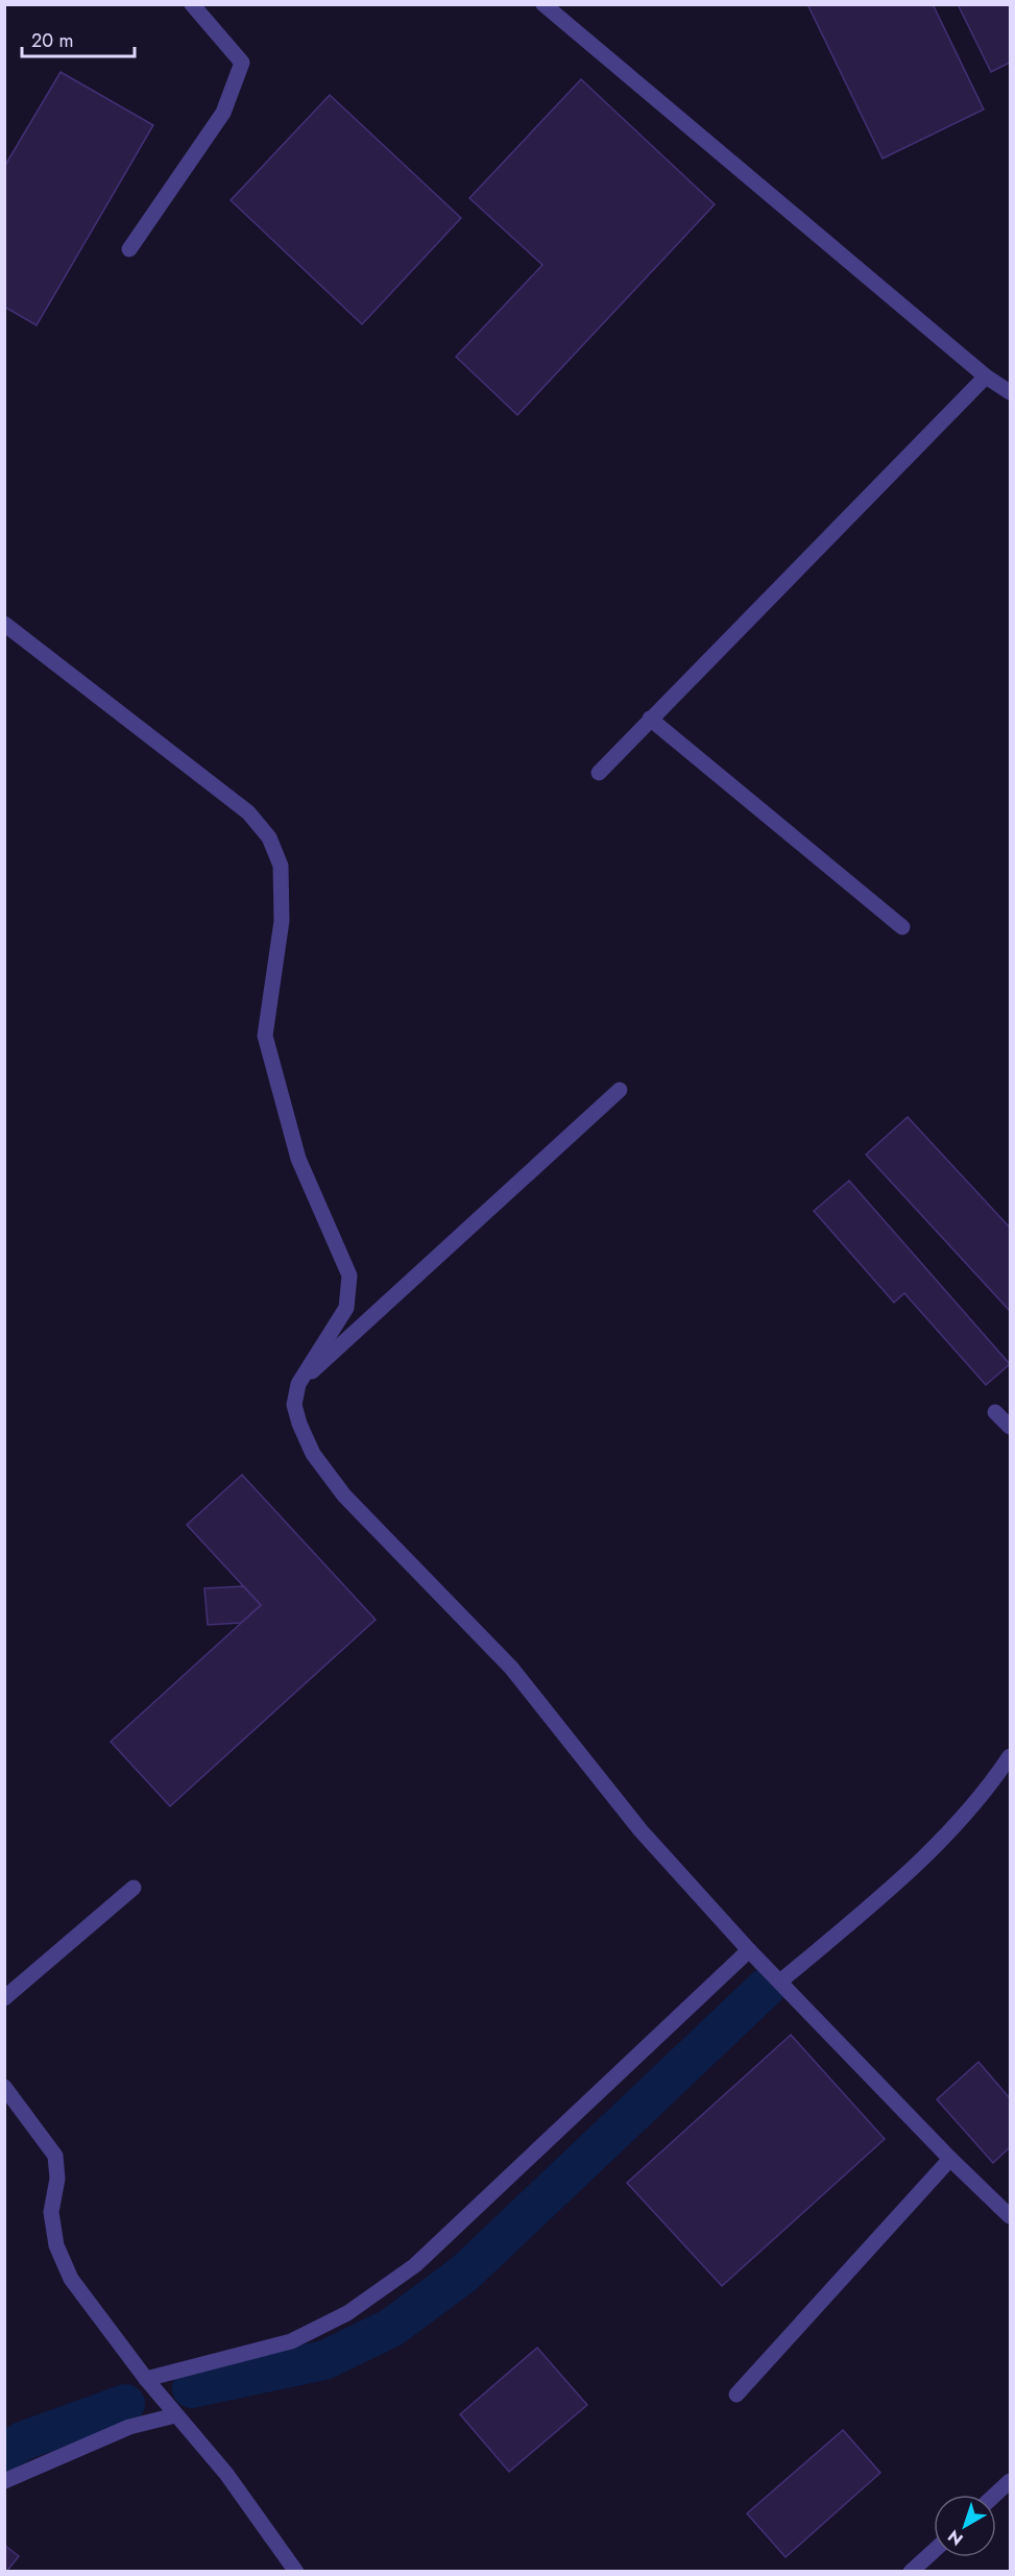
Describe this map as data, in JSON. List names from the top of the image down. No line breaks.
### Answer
{"scale_bar":"20 m","north":"bottom left"}
